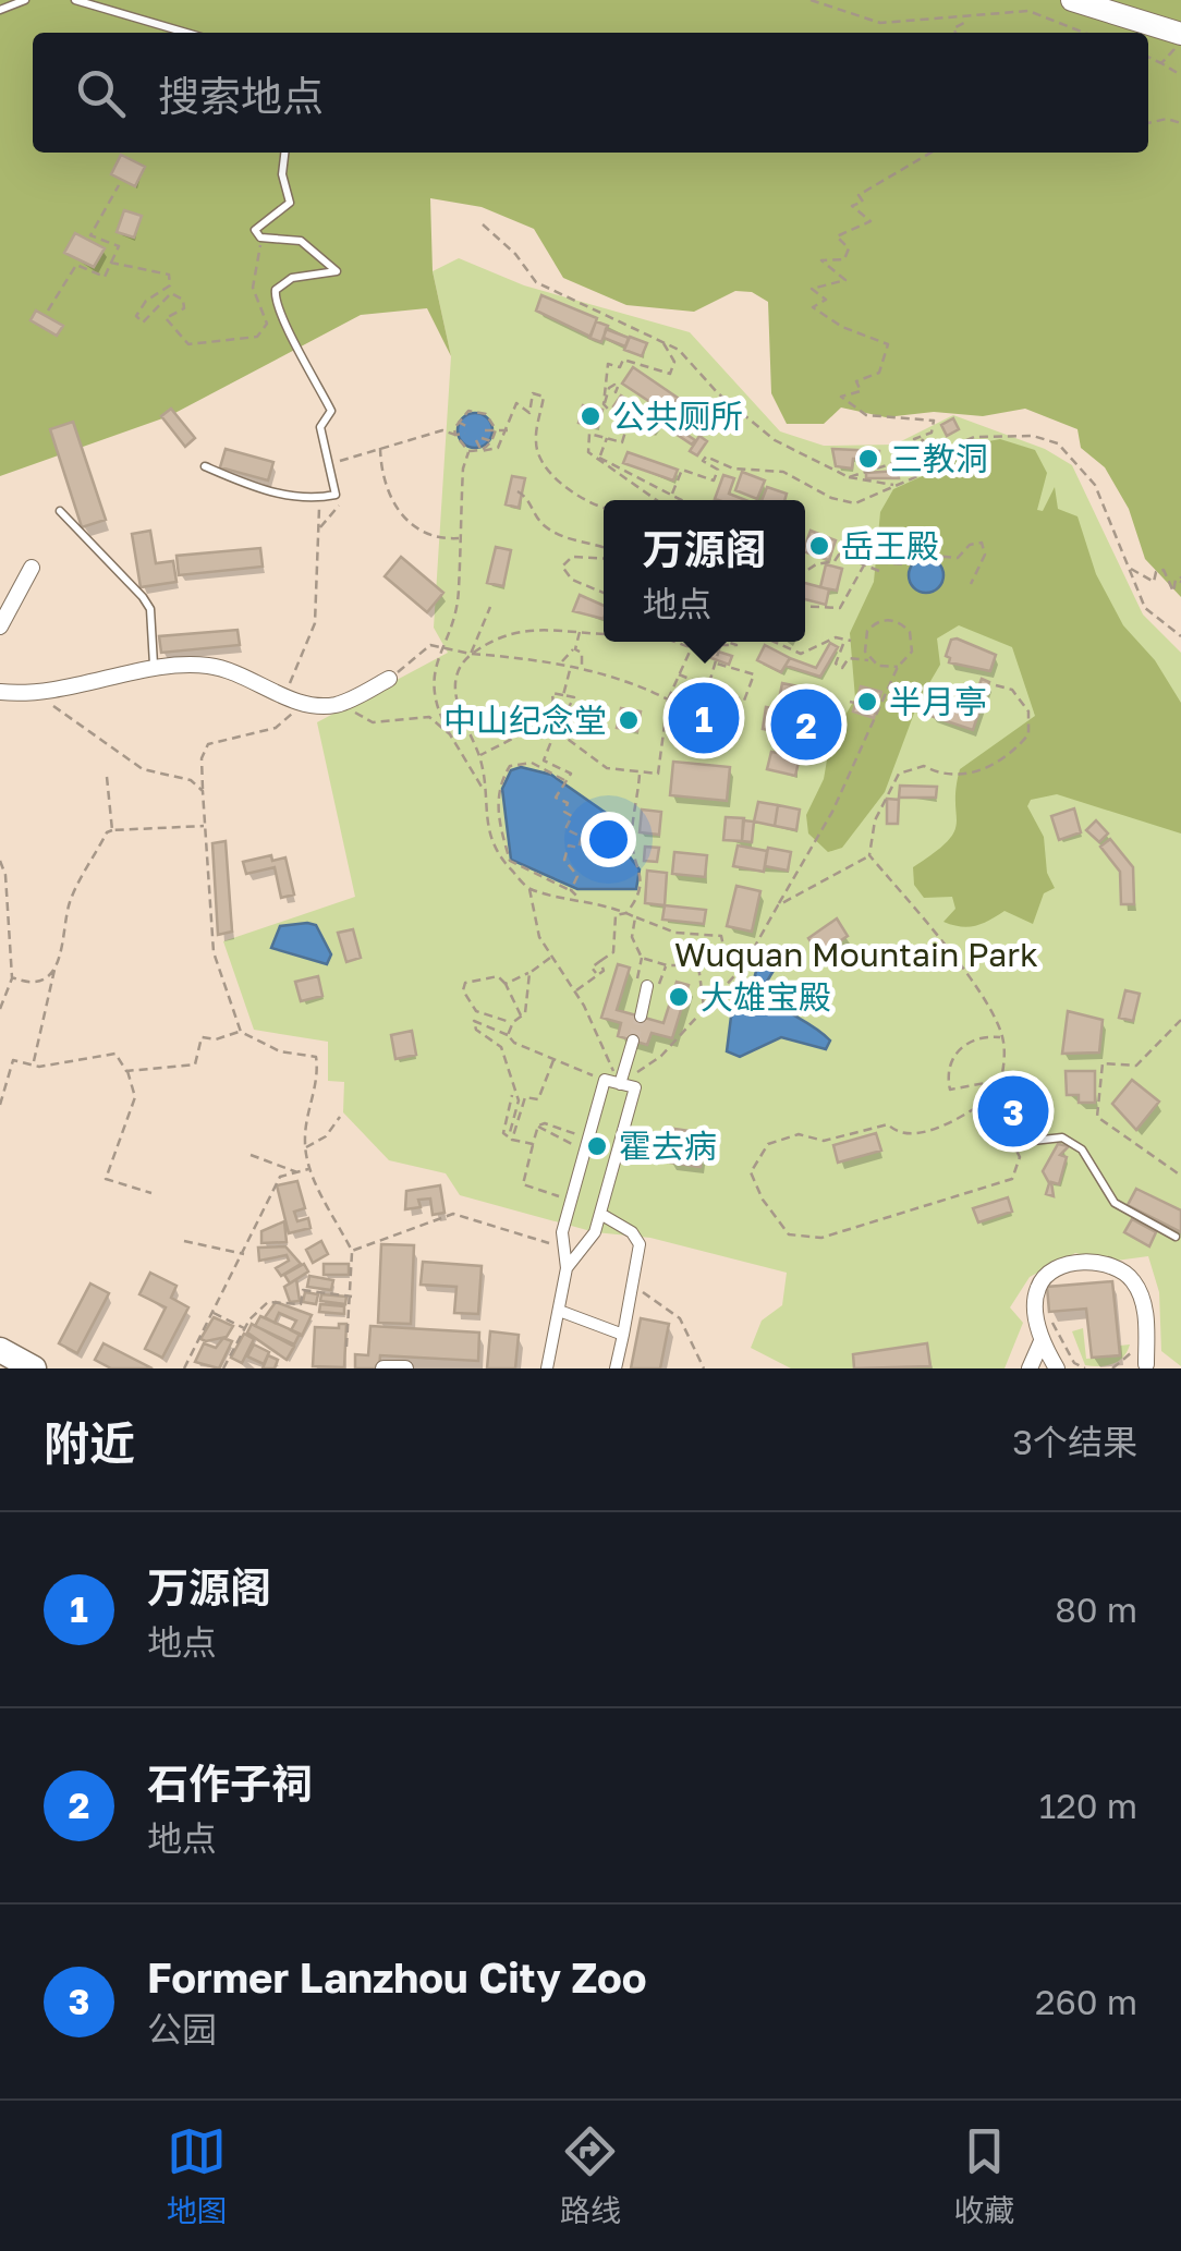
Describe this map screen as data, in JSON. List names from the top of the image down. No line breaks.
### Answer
{"parks":["Wuquan Mountain Park"],"places":["公共厕所","三教洞","岳王殿","半月亭","中山纪念堂","大雄宝殿","霍去病"],"page":{"search":"搜索地点","popup":["万源阁","地点"],"pins":["1","2","3"],"heading":["附近","3个结果"],"list":[{"mark":"1","name":"万源阁","note":"地点","value":"80 m"},{"mark":"2","name":"石作子祠","note":"地点","value":"120 m"},{"mark":"3","name":"Former Lanzhou City Zoo","note":"公园","value":"260 m"}],"nav":["地图","路线","收藏"]}}
